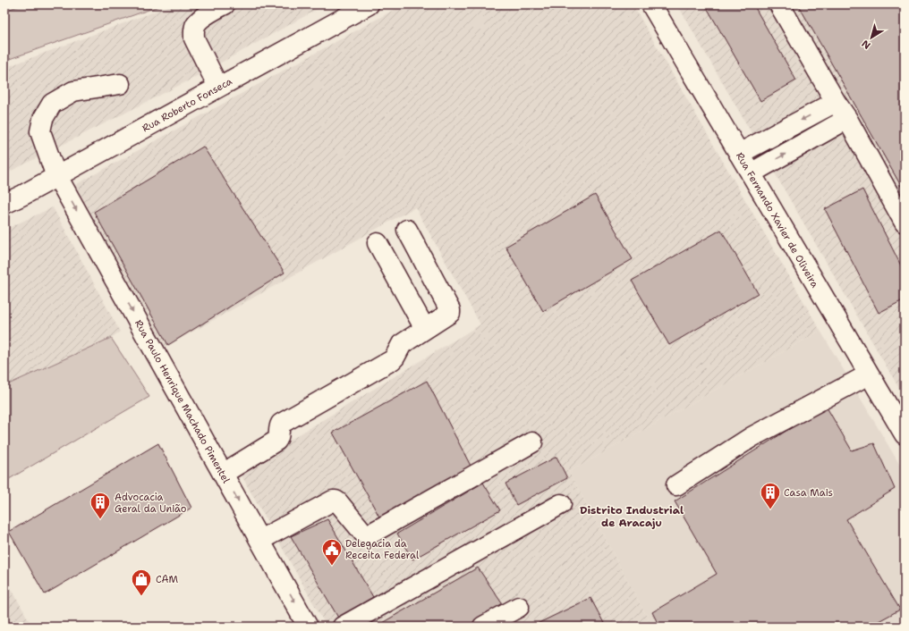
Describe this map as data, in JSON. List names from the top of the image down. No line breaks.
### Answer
{"streets":{"street":["Rua Roberto Fonseca","Rua Fernando Xavier de Oliveira","Rua Paulo Henrique Machado Pimentel"]},"crossings":[["Rua Roberto Fonseca","Rua Paulo Henrique Machado Pimentel"]],"one_way":["Rua Paulo Henrique Machado Pimentel"],"districts":["Distrito Industrial de Aracaju"],"places":{"building":["Casa Mais","Advocacia Geral da União"],"public building":["Delegacia da Receita Federal"],"shop":["CAM"]},"north":"bottom left"}
